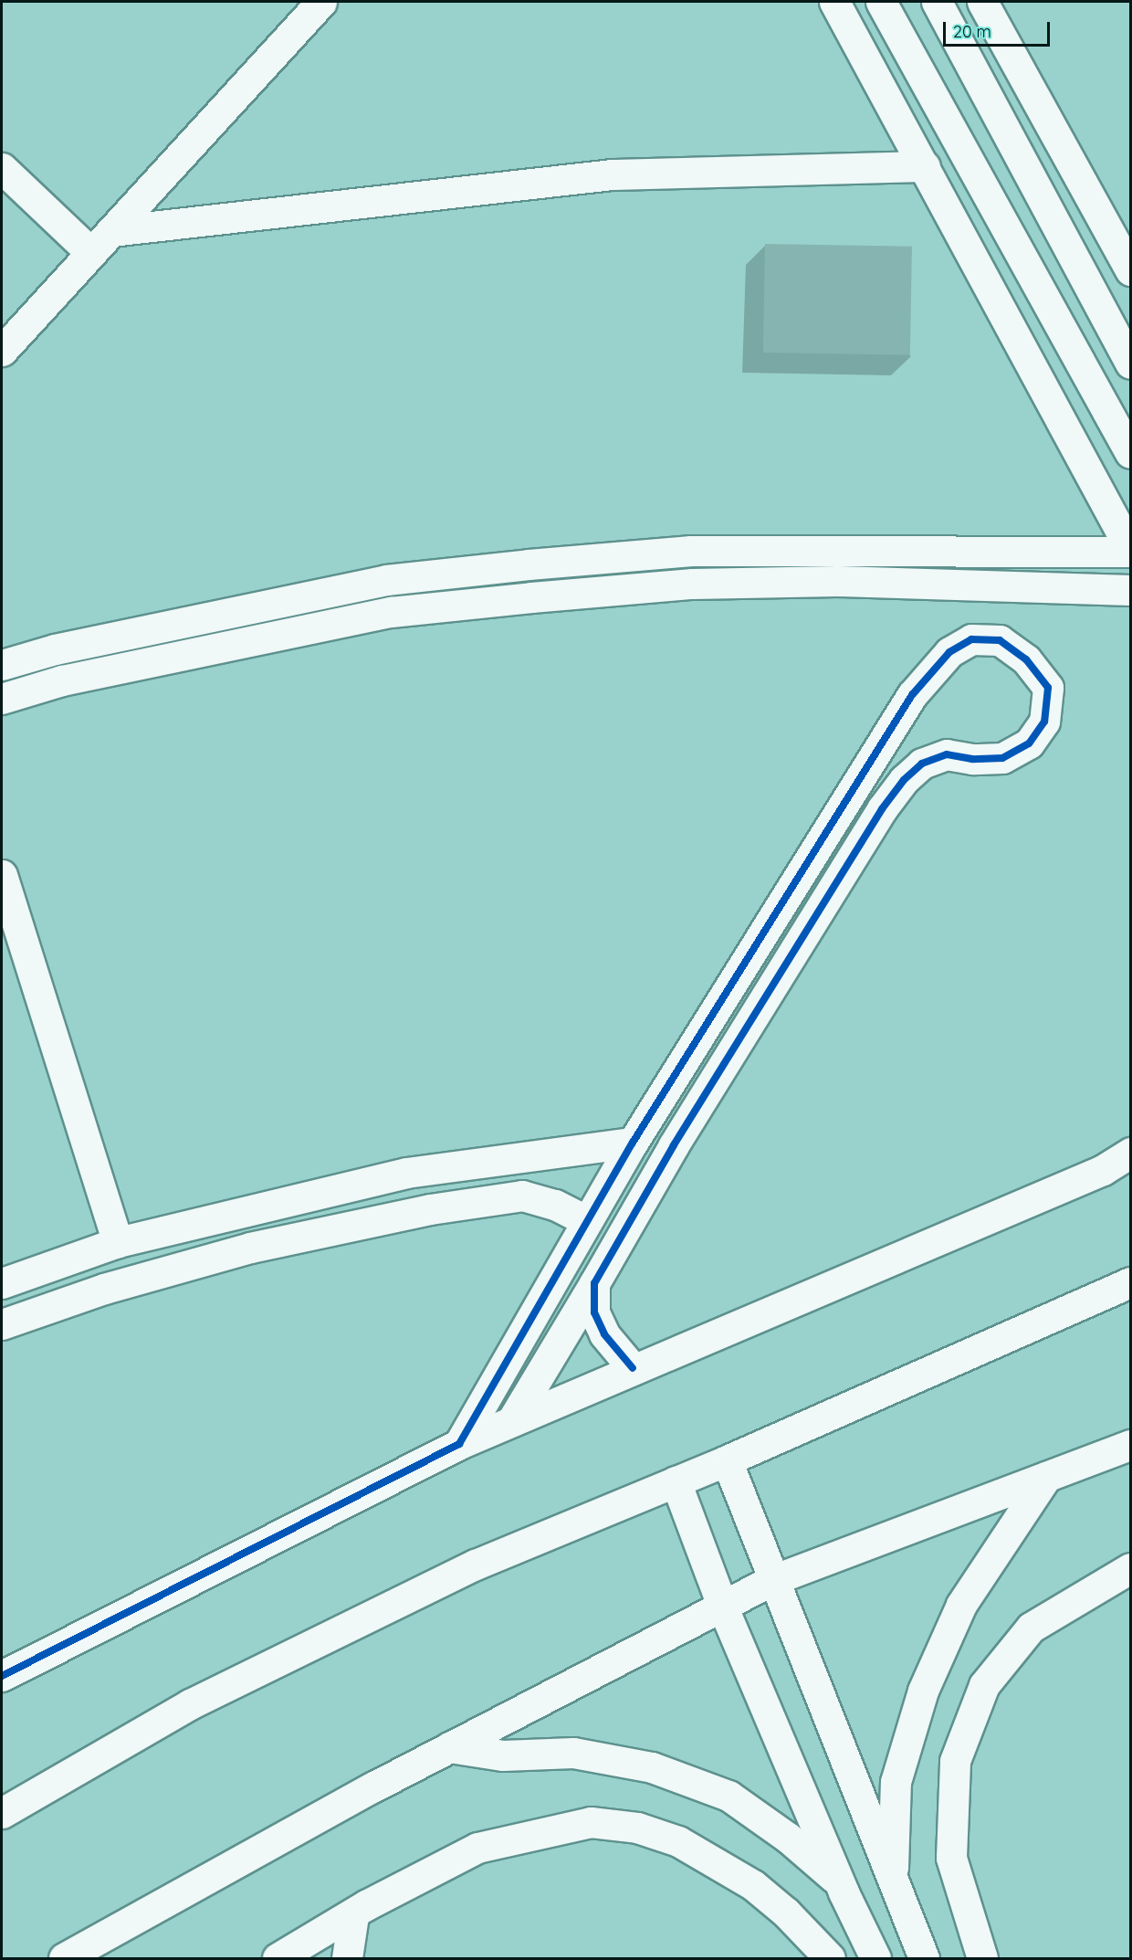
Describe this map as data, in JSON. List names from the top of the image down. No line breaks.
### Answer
{"scale_bar":"20 m"}
